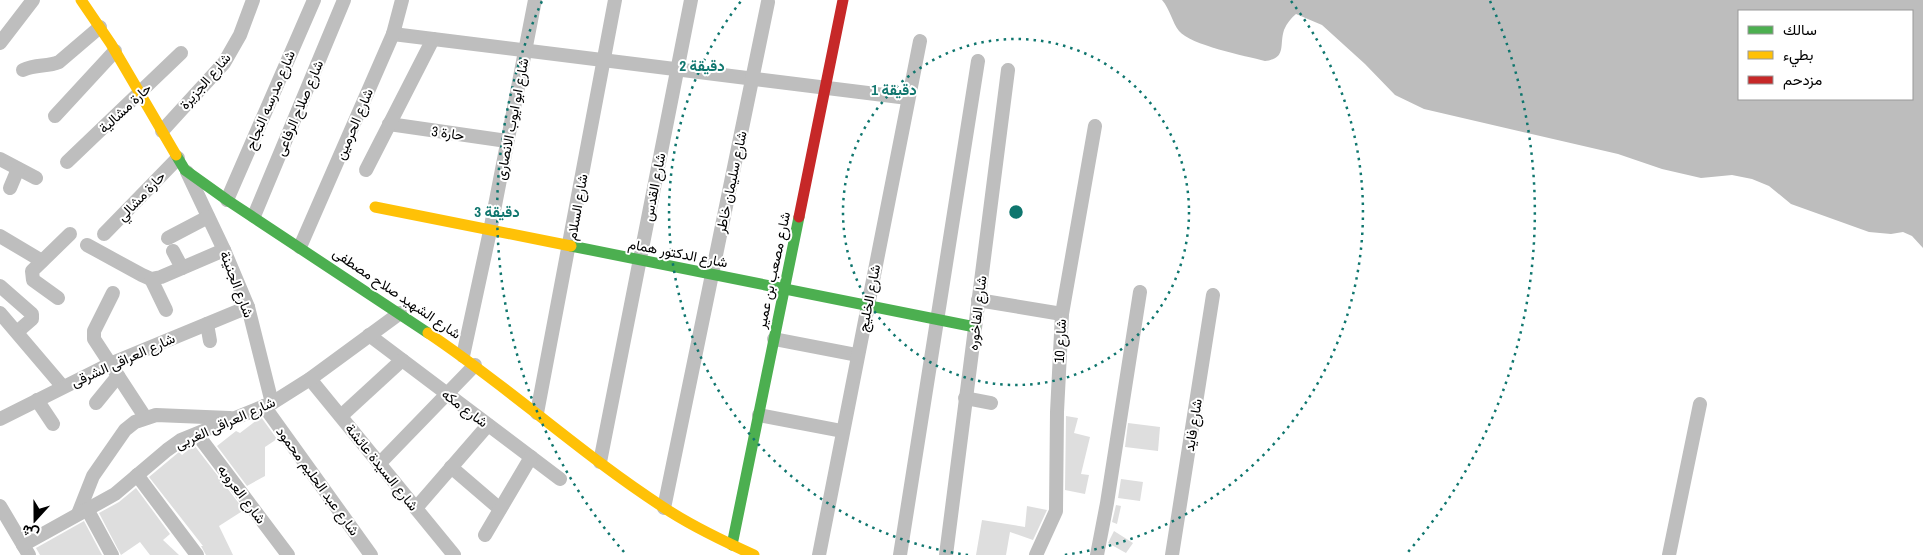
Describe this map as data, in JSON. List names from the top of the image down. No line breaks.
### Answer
{"streets":{"street":["شارع الجزيرة","شارع مدرسه النجاح","حارة مشالية","شارع صلاح الرفاعى","شارع ابو ايوب الانصارى","شارع الحرمين","حارة 3","شارع سليمان خاطر","شارع القدس","حارة مشالي","شارع السلام","شارع الدكتور همام","شارع مصعب بن عمير","شارع الجنينة","شارع الشهيد صلاح مصطفى","شارع الخليج","شارع الفاخوره","شارع 10","شارع العراقى الشرقى","شارع مكه","شارع العراقى الغربى","شارع فايد","شارع السيدة عائشة","شارع عبد الحليم محمود","شارع العروبه"]},"crossings":[["شارع الجزيرة","شارع الشهيد صلاح مصطفى"],["شارع مدرسه النجاح","شارع الشهيد صلاح مصطفى"],["حارة مشالية","شارع الشهيد صلاح مصطفى"],["شارع صلاح الرفاعى","شارع الشهيد صلاح مصطفى"],["شارع ابو ايوب الانصارى","حارة 3"],["شارع ابو ايوب الانصارى","شارع الدكتور همام"],["شارع ابو ايوب الانصارى","شارع الشهيد صلاح مصطفى"],["شارع الحرمين","شارع الشهيد صلاح مصطفى"],["شارع سليمان خاطر","شارع الدكتور همام"],["شارع سليمان خاطر","شارع الشهيد صلاح مصطفى"],["شارع القدس","شارع الدكتور همام"],["شارع القدس","شارع الشهيد صلاح مصطفى"],["حارة مشالي","شارع الجنينة"],["حارة مشالي","شارع الشهيد صلاح مصطفى"],["شارع السلام","شارع الدكتور همام"],["شارع السلام","شارع الشهيد صلاح مصطفى"],["شارع الدكتور همام","شارع مصعب بن عمير"],["شارع الدكتور همام","شارع الخليج"],["شارع الدكتور همام","شارع الفاخوره"],["شارع مصعب بن عمير","شارع الشهيد صلاح مصطفى"],["شارع الجنينة","شارع الشهيد صلاح مصطفى"],["شارع الجنينة","شارع العراقى الشرقى"],["شارع الجنينة","شارع العراقى الغربى"],["شارع الجنينة","شارع عبد الحليم محمود"],["شارع الشهيد صلاح مصطفى","شارع العراقى الغربى"],["شارع مكه","شارع العراقى الغربى"],["شارع العراقى الغربى","شارع السيدة عائشة"],["شارع العراقى الغربى","شارع عبد الحليم محمود"],["شارع العراقى الغربى","شارع العروبه"]],"legend":["سالك","بطيء","مزدحم"],"north":"bottom","rings":["2 دقيقة","1 دقيقة","3 دقيقة"]}
